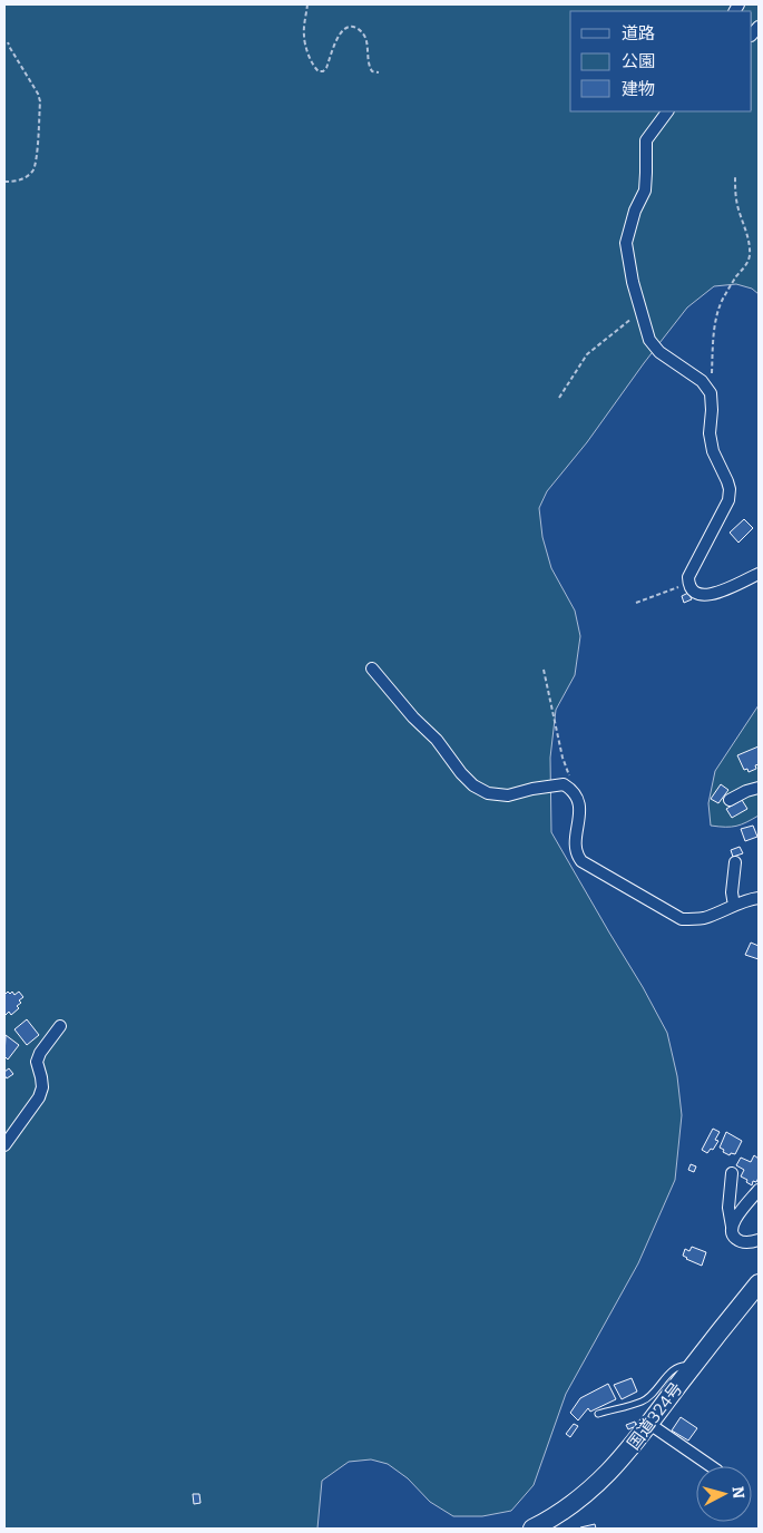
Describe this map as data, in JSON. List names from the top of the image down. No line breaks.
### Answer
{"streets":{"highway":["国道324号"]},"legend":["道路","公園","建物"],"north":"right"}
